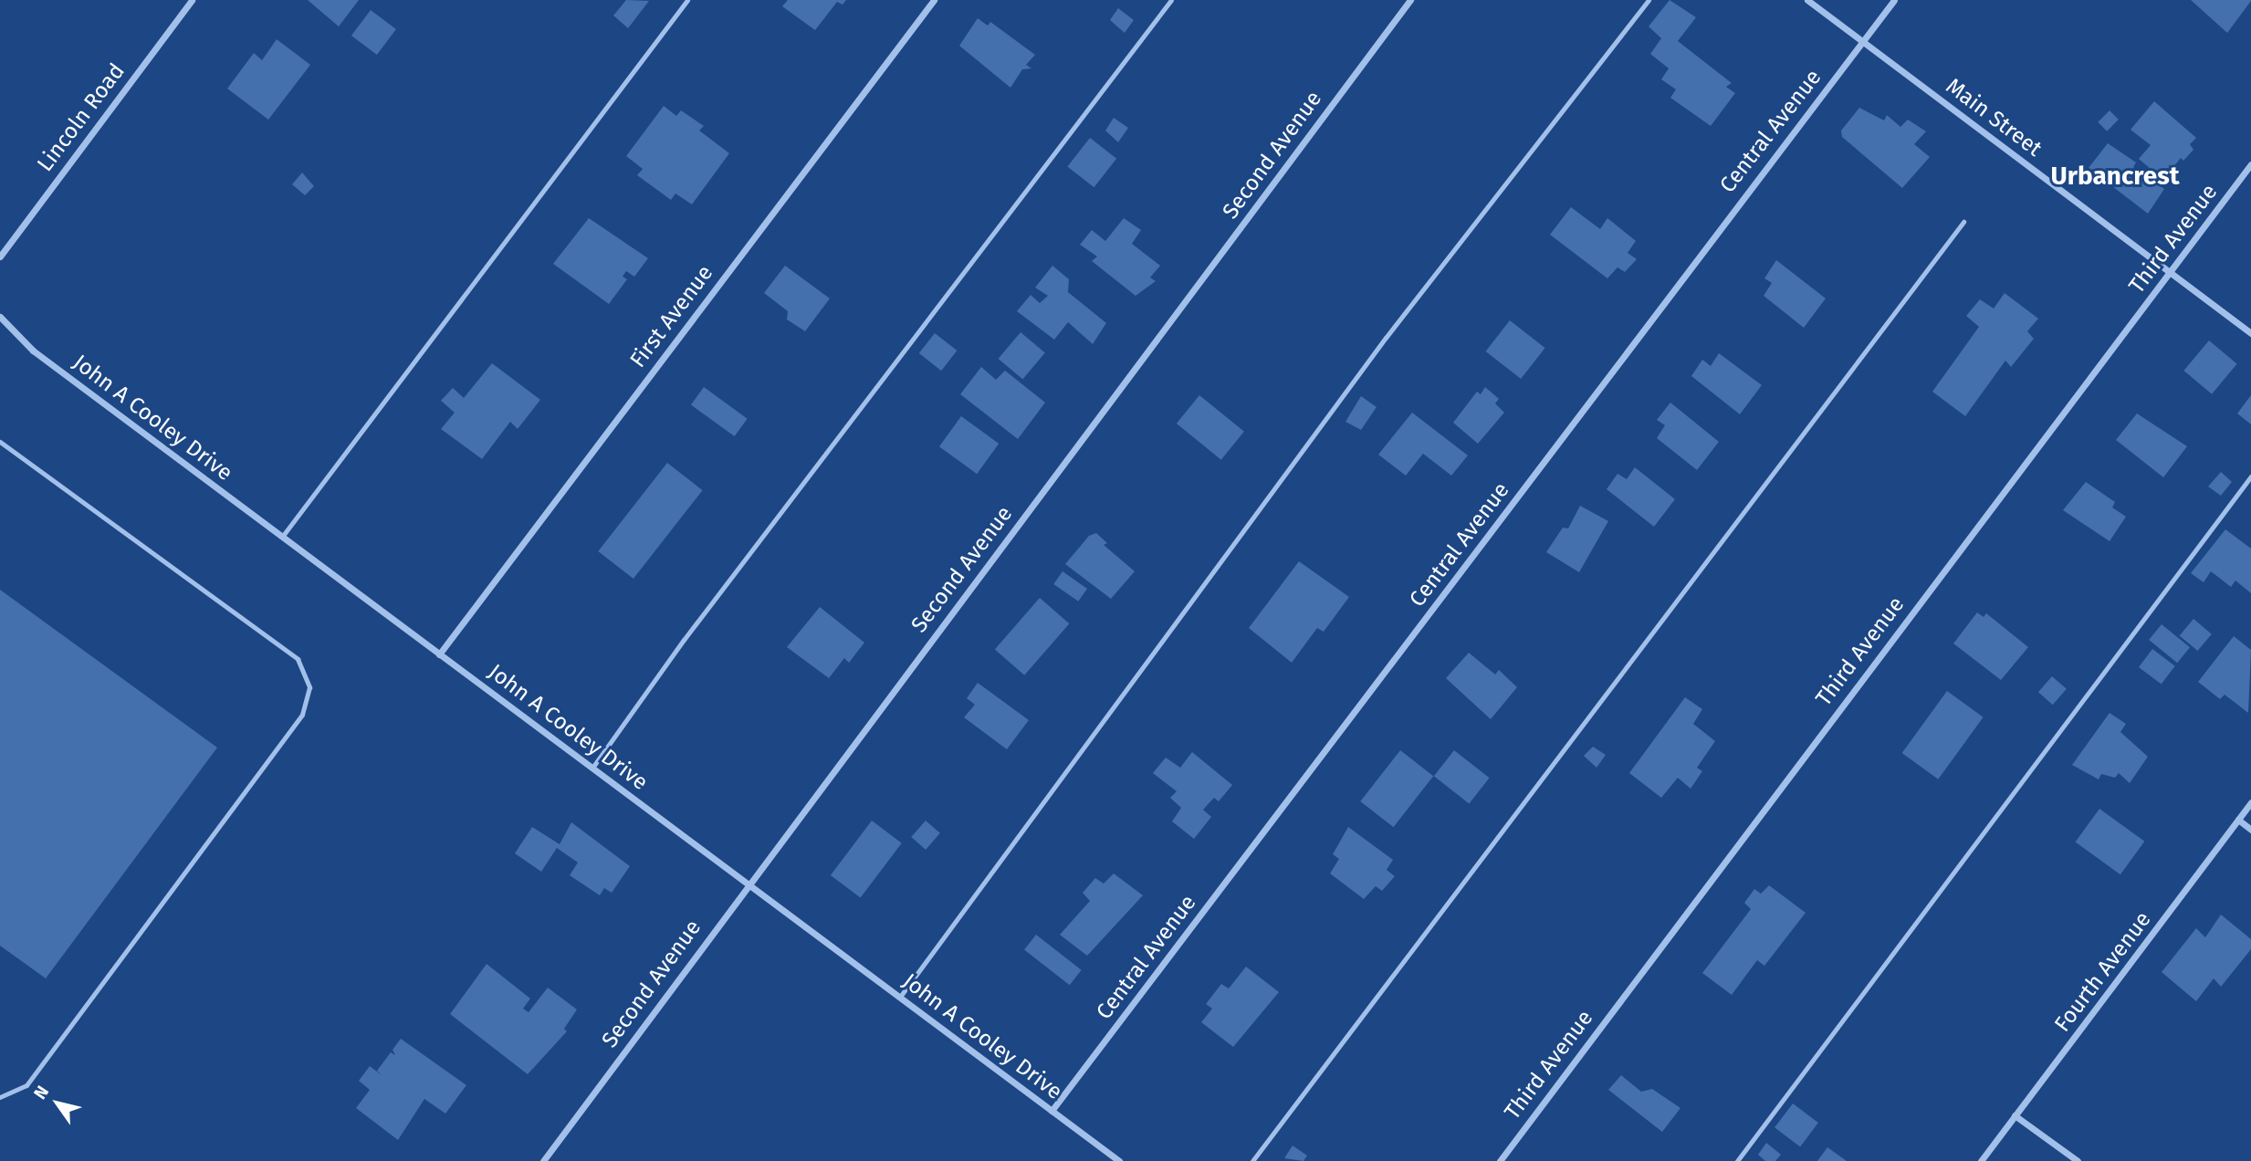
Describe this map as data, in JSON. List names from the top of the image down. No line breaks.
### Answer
{"streets":{"street":["Lincoln Road","Main Street","Central Avenue","Second Avenue","Third Avenue","First Avenue","John A Cooley Drive","Fourth Avenue"]},"crossings":[["Main Street","Central Avenue"],["Main Street","Third Avenue"],["Central Avenue","John A Cooley Drive"],["Second Avenue","John A Cooley Drive"],["First Avenue","John A Cooley Drive"]],"districts":["Urbancrest"],"north":"top left"}
